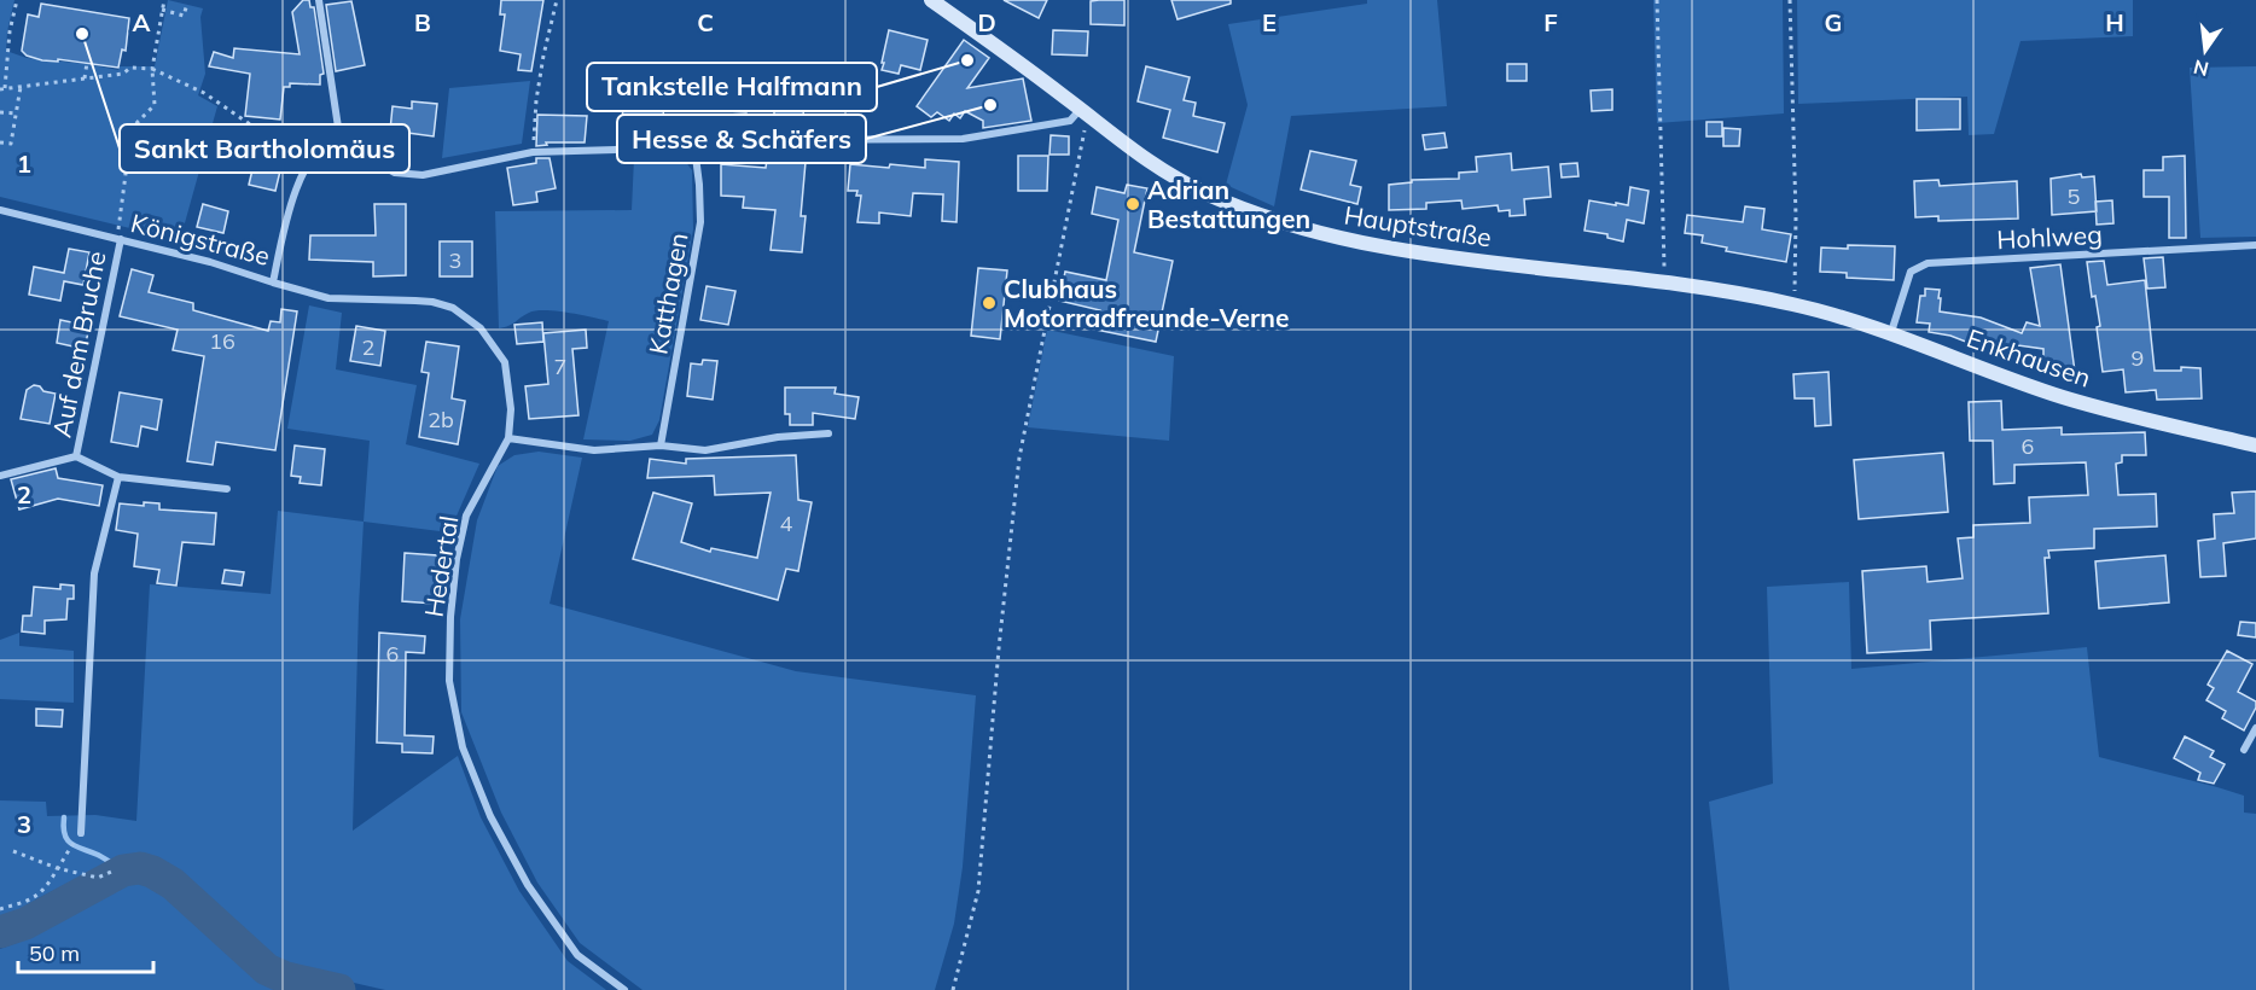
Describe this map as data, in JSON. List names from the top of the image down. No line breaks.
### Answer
{"streets":{"main road":["Hauptstraße","Enkhausen"],"street":["Hohlweg","Königstraße","Katthagen","Auf dem Bruche","Hedertal"]},"crossings":[["Hauptstraße","Enkhausen"],["Hohlweg","Enkhausen"],["Königstraße","Auf dem Bruche"],["Königstraße","Hedertal"]],"places":["Sankt Bartholomäus","Tankstelle Halfmann","Hesse & Schäfers","Adrian Bestattungen","Clubhaus Motorradfreunde-Verne"],"house_numbers":["5","3","16","2","9","7","2b","6","4","6"],"scale_bar":"50 m","north":"bottom","grid":{"columns":["A","B","C","D","E","F","G","H"],"rows":["1","2","3"]}}
